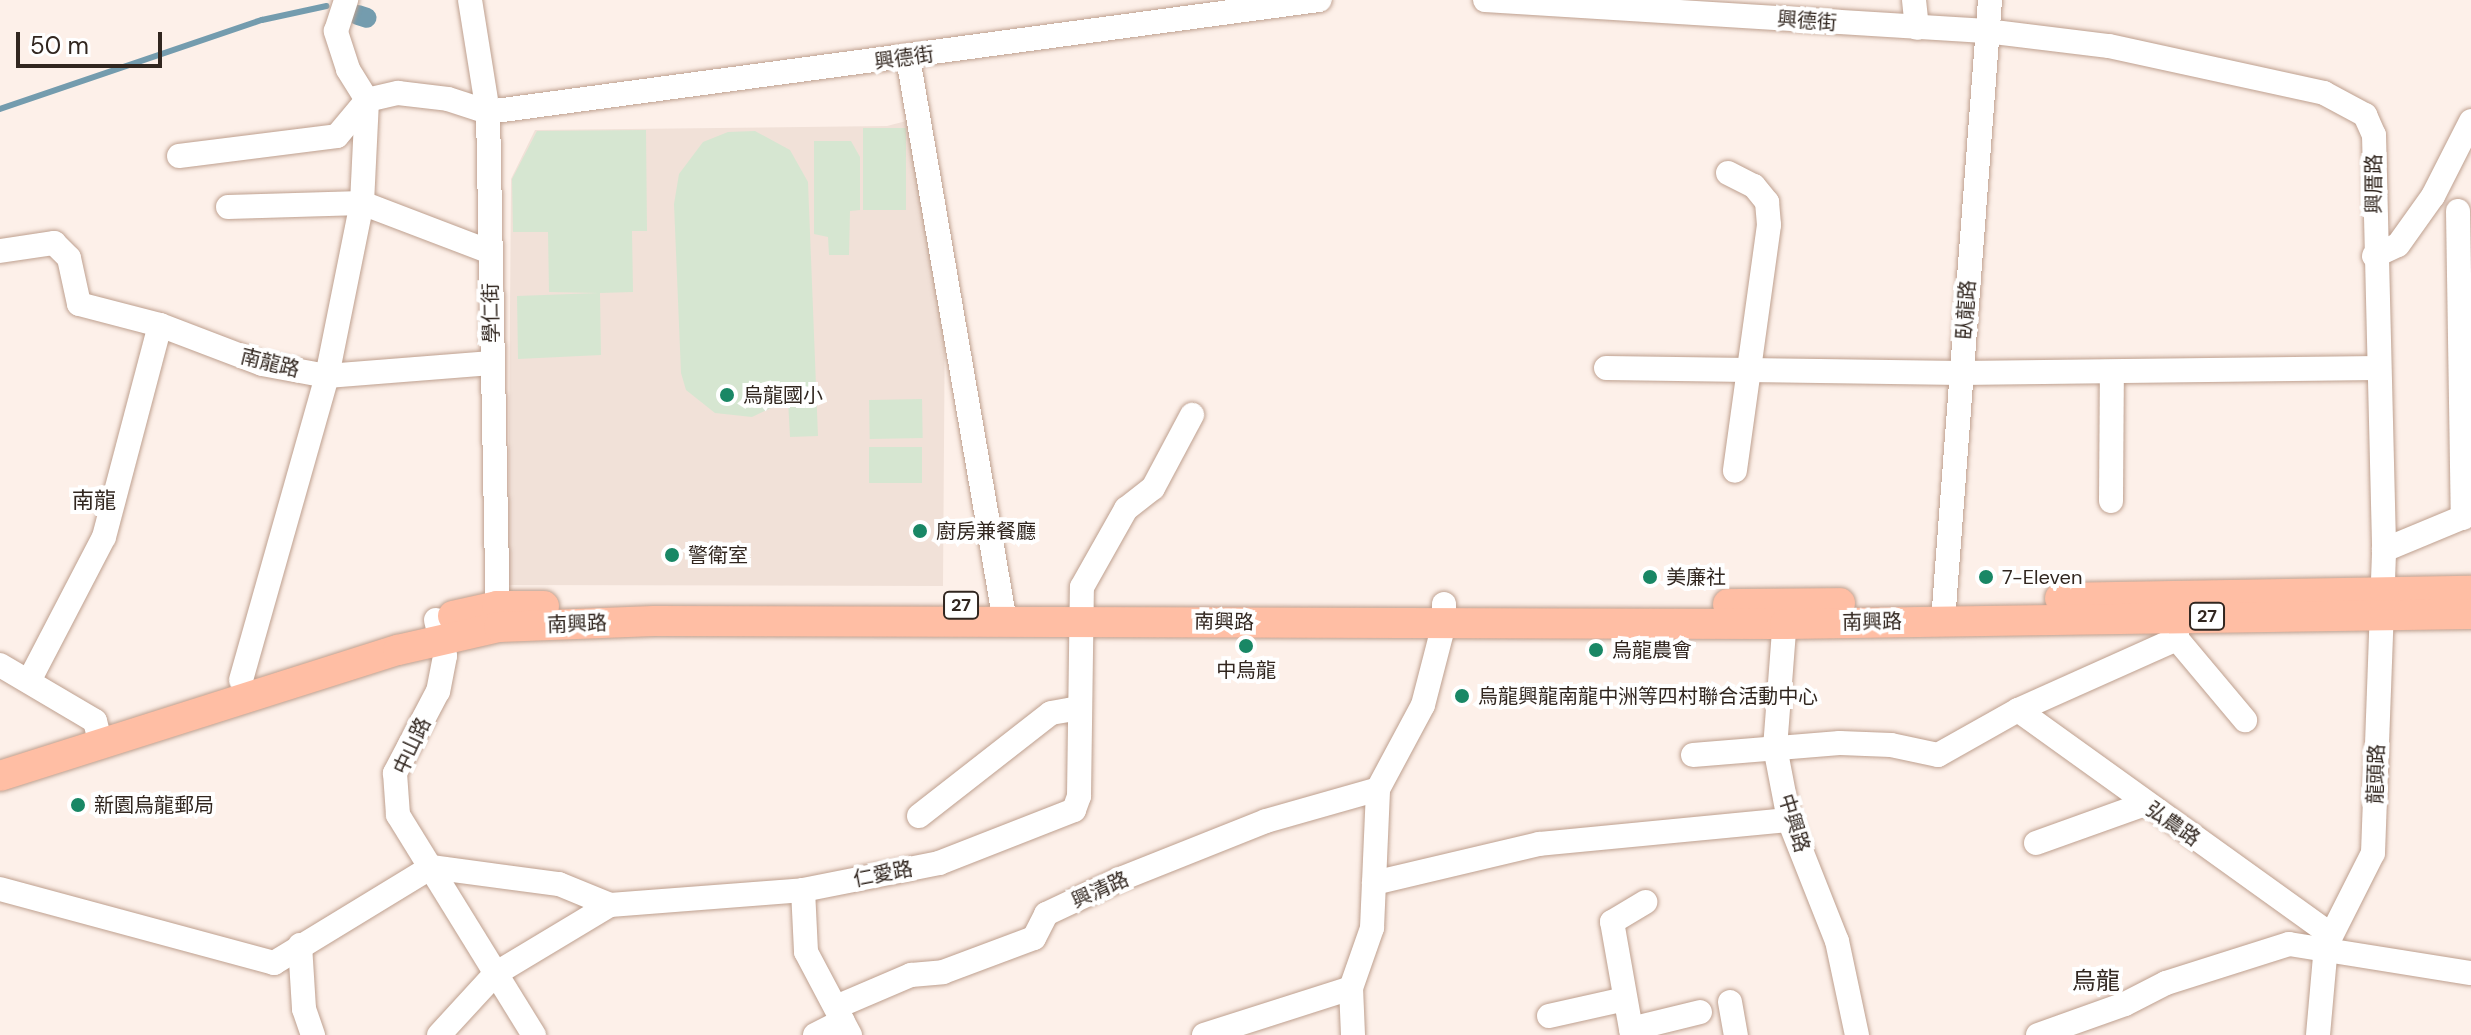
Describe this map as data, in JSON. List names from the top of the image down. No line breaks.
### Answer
{"streets":{"main road":["27","南興路"],"street":["興德街","興厝路","臥龍路","學仁街","南龍路","中山路","龍頭路","中興路","弘農路","仁愛路","興清路"]},"crossings":[["興德街","興厝路"],["興德街","臥龍路"],["興德街","學仁街"],["興厝路","臥龍路"],["興厝路","南興路"],["興厝路","龍頭路"],["臥龍路","南興路"],["學仁街","南龍路"],["學仁街","南興路"],["南興路","中山路"],["南興路","龍頭路"],["南興路","中興路"],["南興路","仁愛路"],["中山路","仁愛路"],["龍頭路","弘農路"]],"districts":["南龍","烏龍"],"places":["烏龍國小","廚房兼餐廳","警衛室","美廉社","7-Eleven","中烏龍","烏龍農會","烏龍興龍南龍中洲等四村聯合活動中心","新園烏龍郵局"],"scale_bar":"50 m"}
